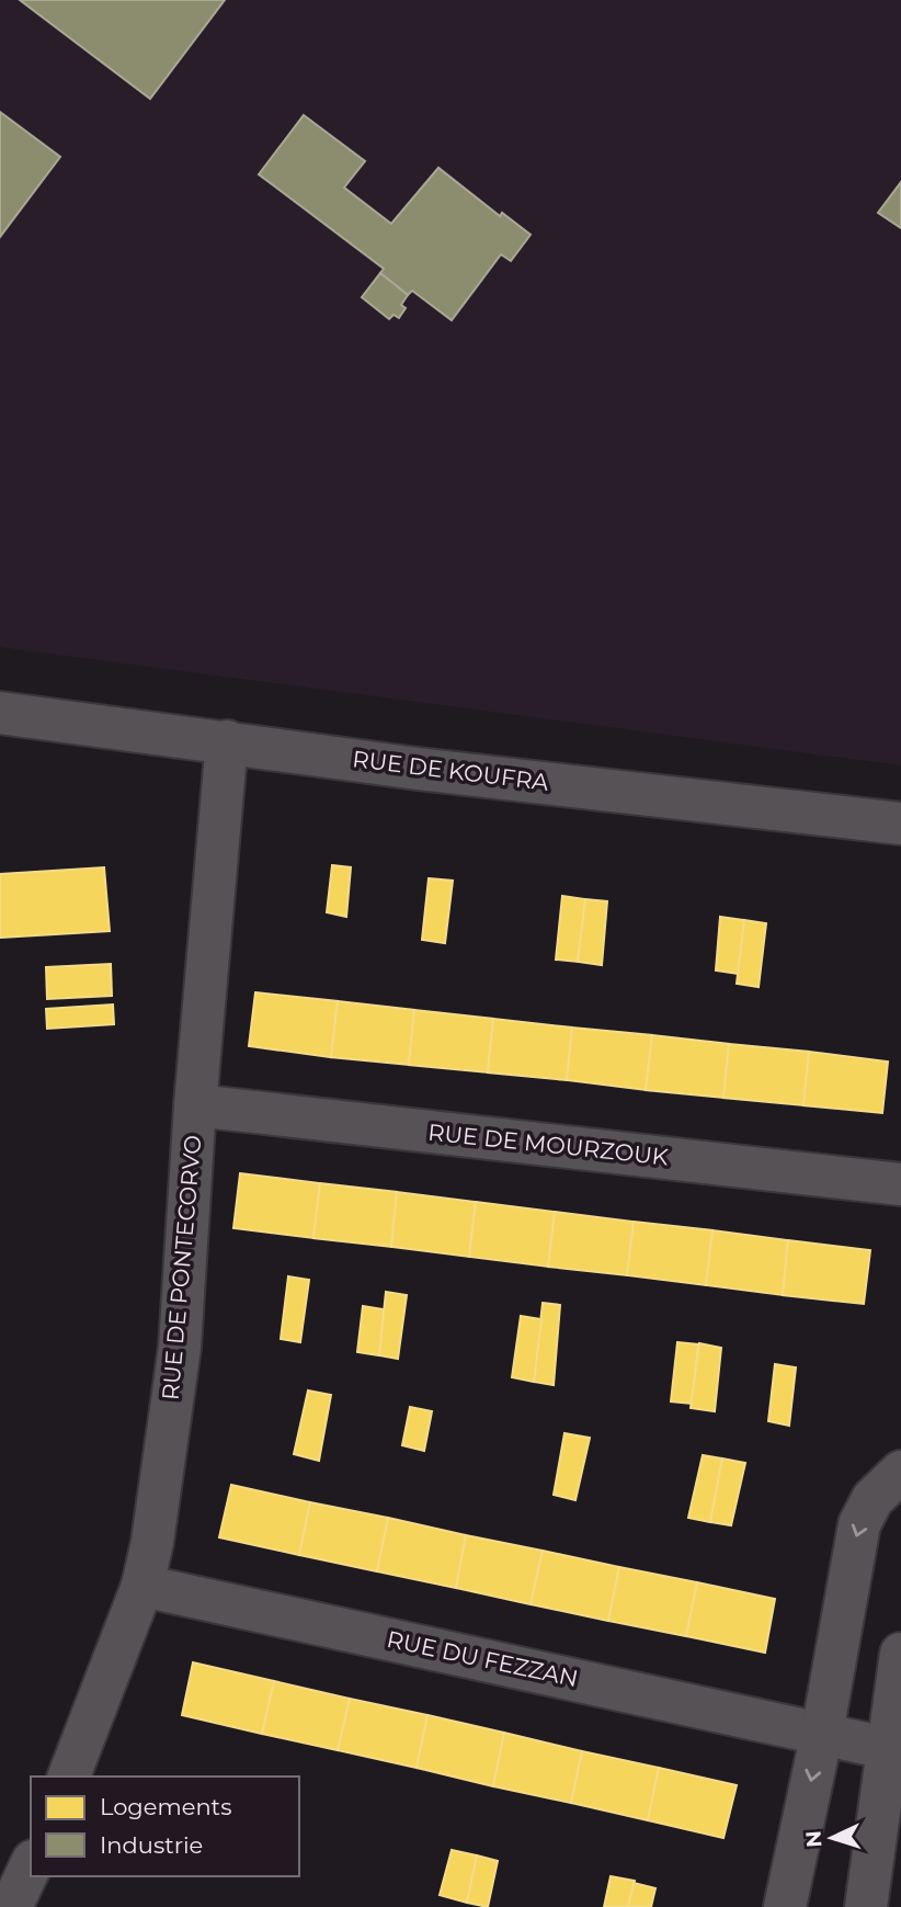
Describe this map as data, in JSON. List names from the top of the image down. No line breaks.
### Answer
{"streets":{"street":["RUE DE KOUFRA","RUE DE MOURZOUK","RUE DE PONTECORVO","RUE DU FEZZAN"]},"crossings":[["RUE DE KOUFRA","RUE DE PONTECORVO"],["RUE DE MOURZOUK","RUE DE PONTECORVO"],["RUE DE PONTECORVO","RUE DU FEZZAN"]],"legend":["Logements","Industrie"],"north":"left"}
